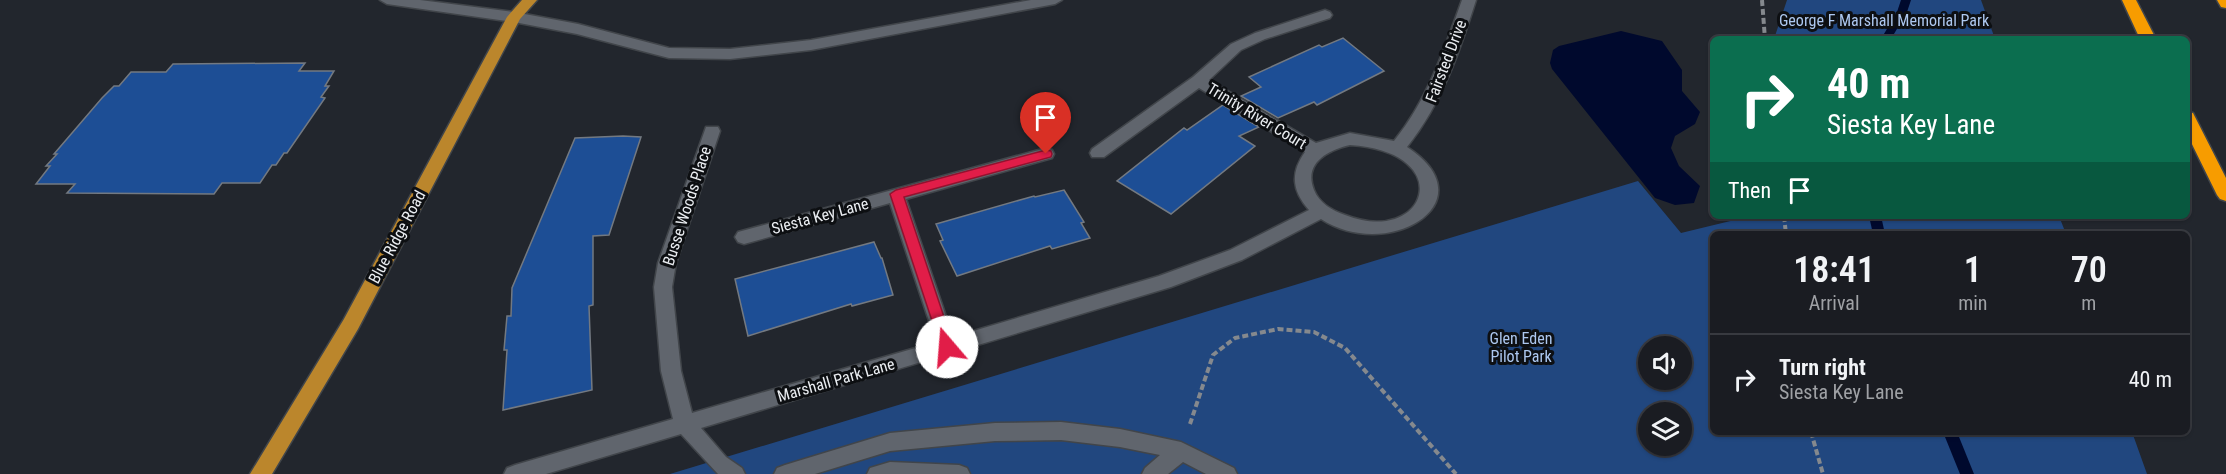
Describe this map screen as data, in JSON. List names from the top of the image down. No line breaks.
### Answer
{"streets":{"main road":["Blue Ridge Road"],"street":["Fairsted Drive","Trinity River Court","Busse Woods Place","Siesta Key Lane","Marshall Park Lane"]},"crossings":[["Fairsted Drive","Trinity River Court"],["Fairsted Drive","Marshall Park Lane"],["Trinity River Court","Marshall Park Lane"],["Busse Woods Place","Marshall Park Lane"]],"parks":["George F Marshall Memorial Park","Glen Eden Pilot Park"],"page":{"turn":["40 m","Siesta Key Lane"],"then":"Then","eta":["18:41","Arrival","1","min","70","m"],"list":[{"name":"Turn right","note":"Siesta Key Lane","value":"40 m"}]}}
